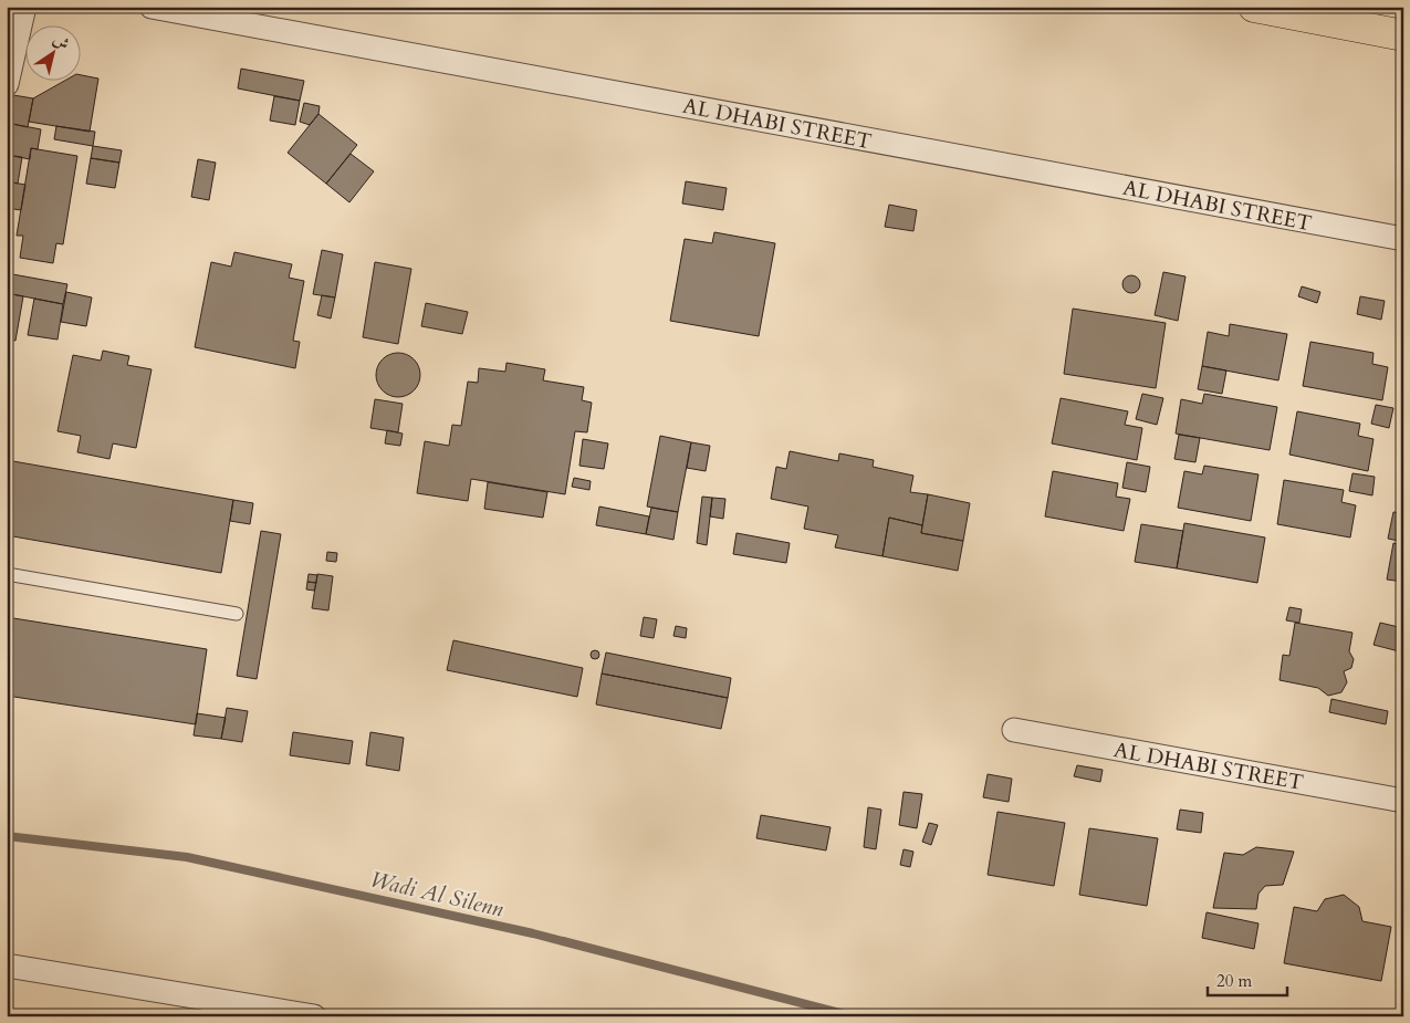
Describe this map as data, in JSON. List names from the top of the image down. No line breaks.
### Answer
{"streets":{"street":["AL DHABI STREET"]},"water":["Wadi Al Silenn"],"scale_bar":"20 m","north":"top right"}
